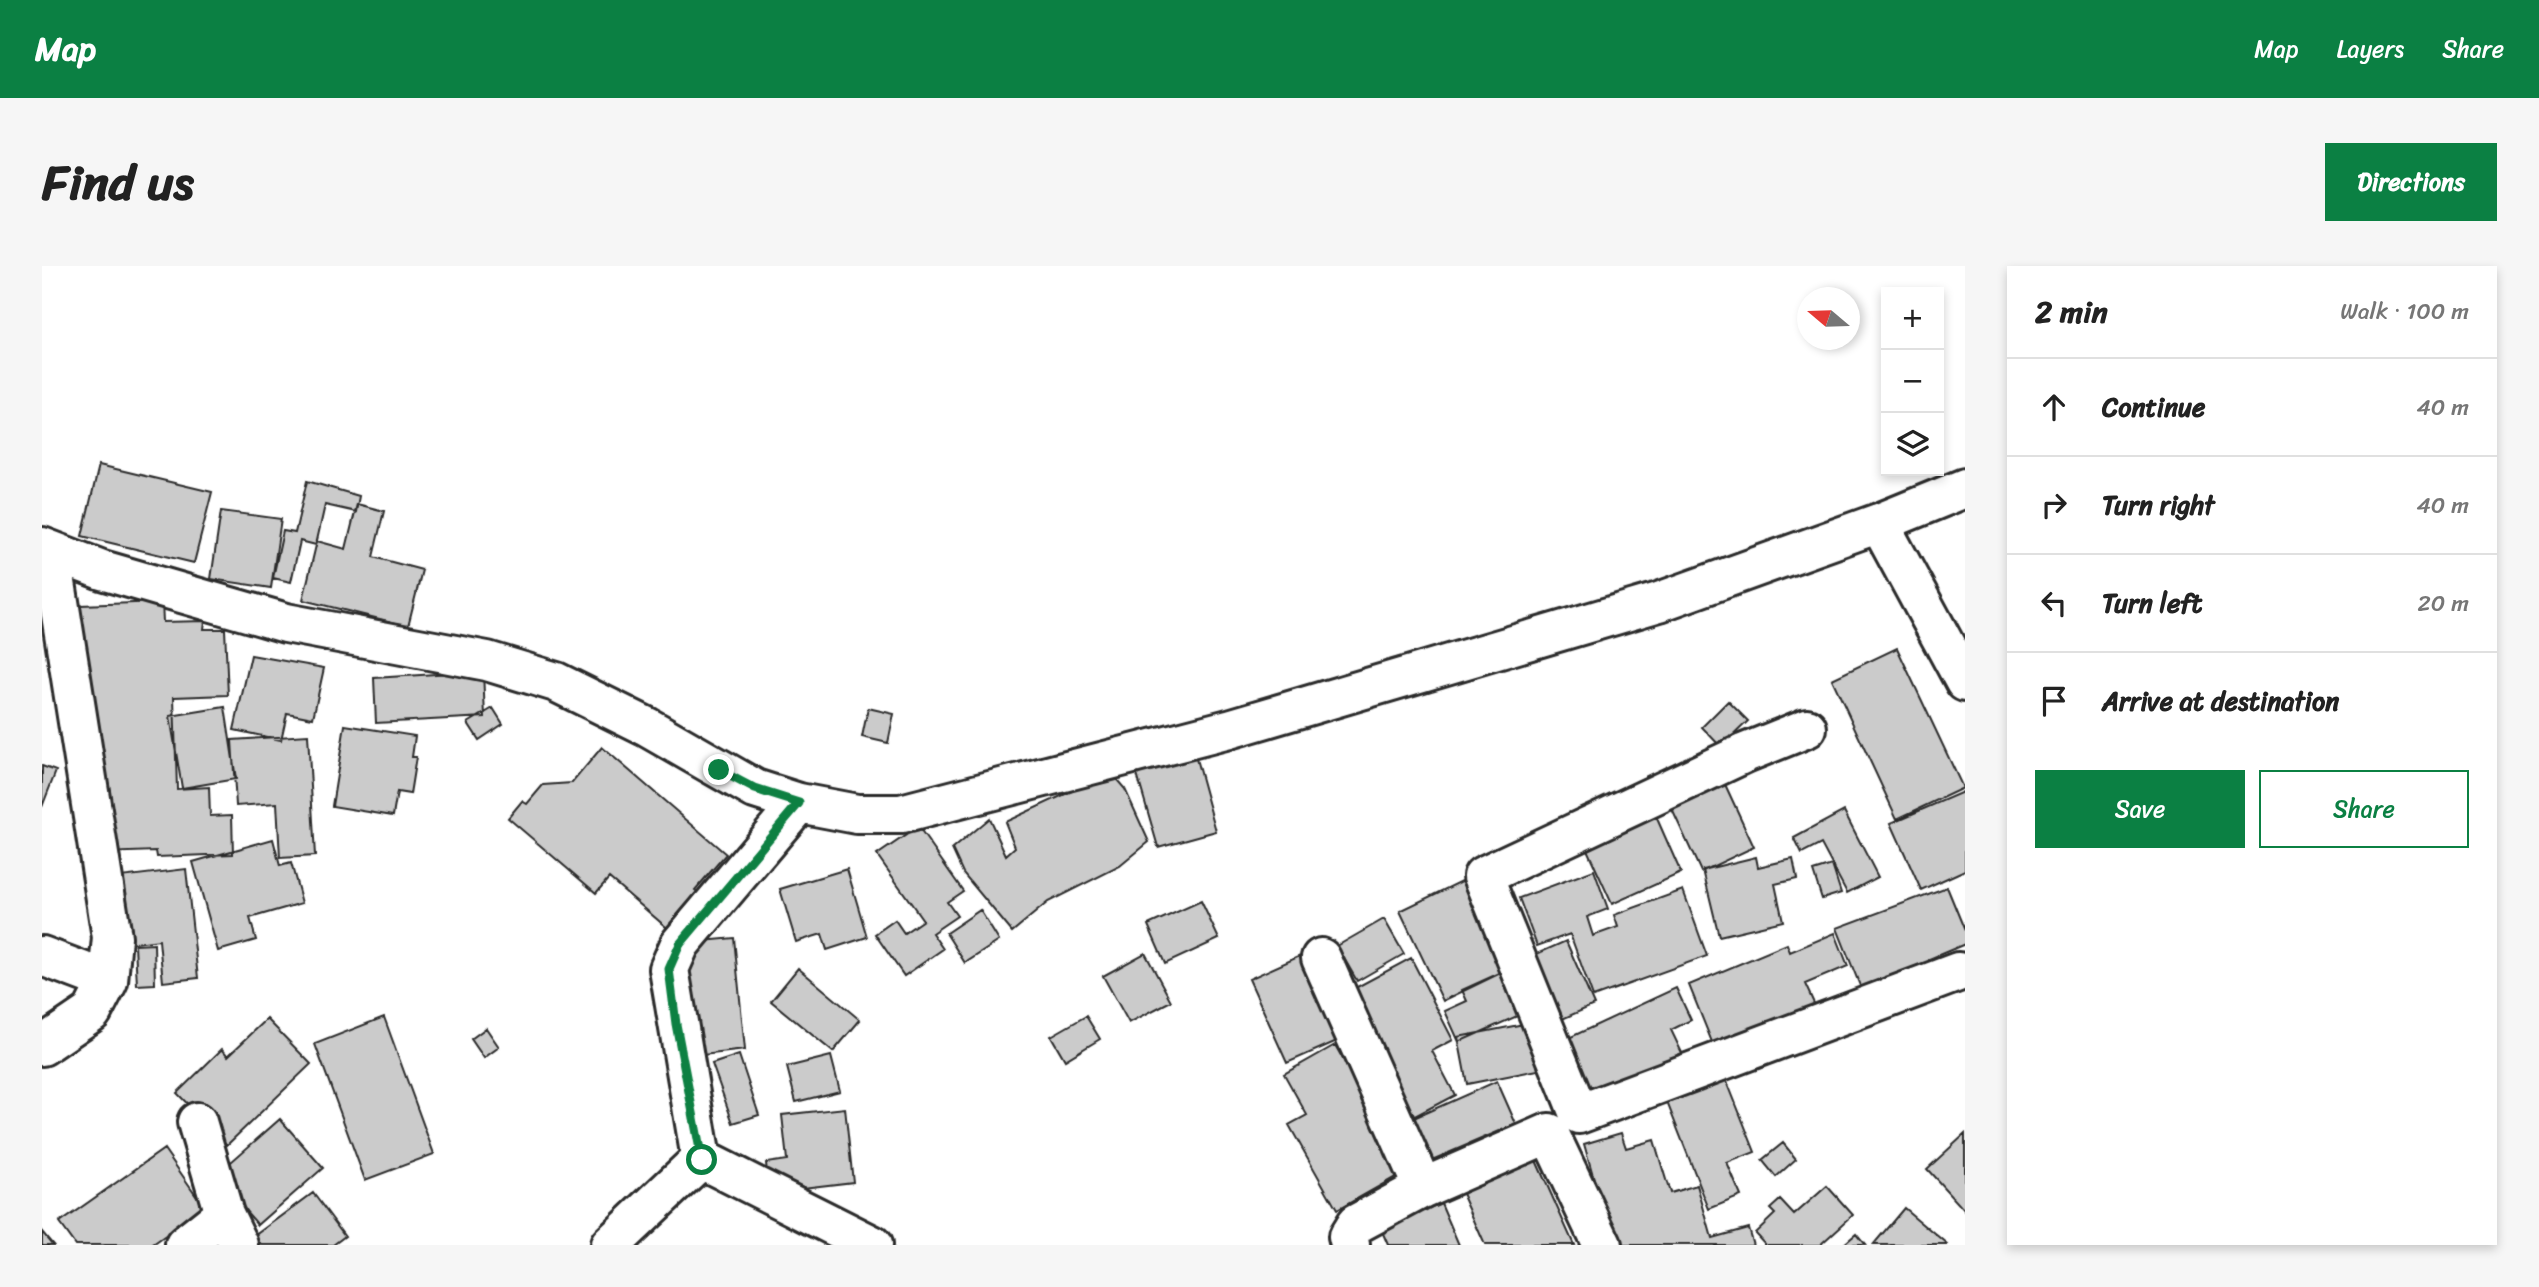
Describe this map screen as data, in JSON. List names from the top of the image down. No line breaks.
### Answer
{"north":"left","page":{"header":"Map","nav":["Map","Layers","Share"],"title":"Find us","buttons":["Directions",["Save","Share"]],"heading":["2 min","Walk · 100 m"],"map_buttons":["+","−"],"list":[["Continue","40 m"],["Turn right","40 m"],["Turn left","20 m"],"Arrive at destination"]}}
